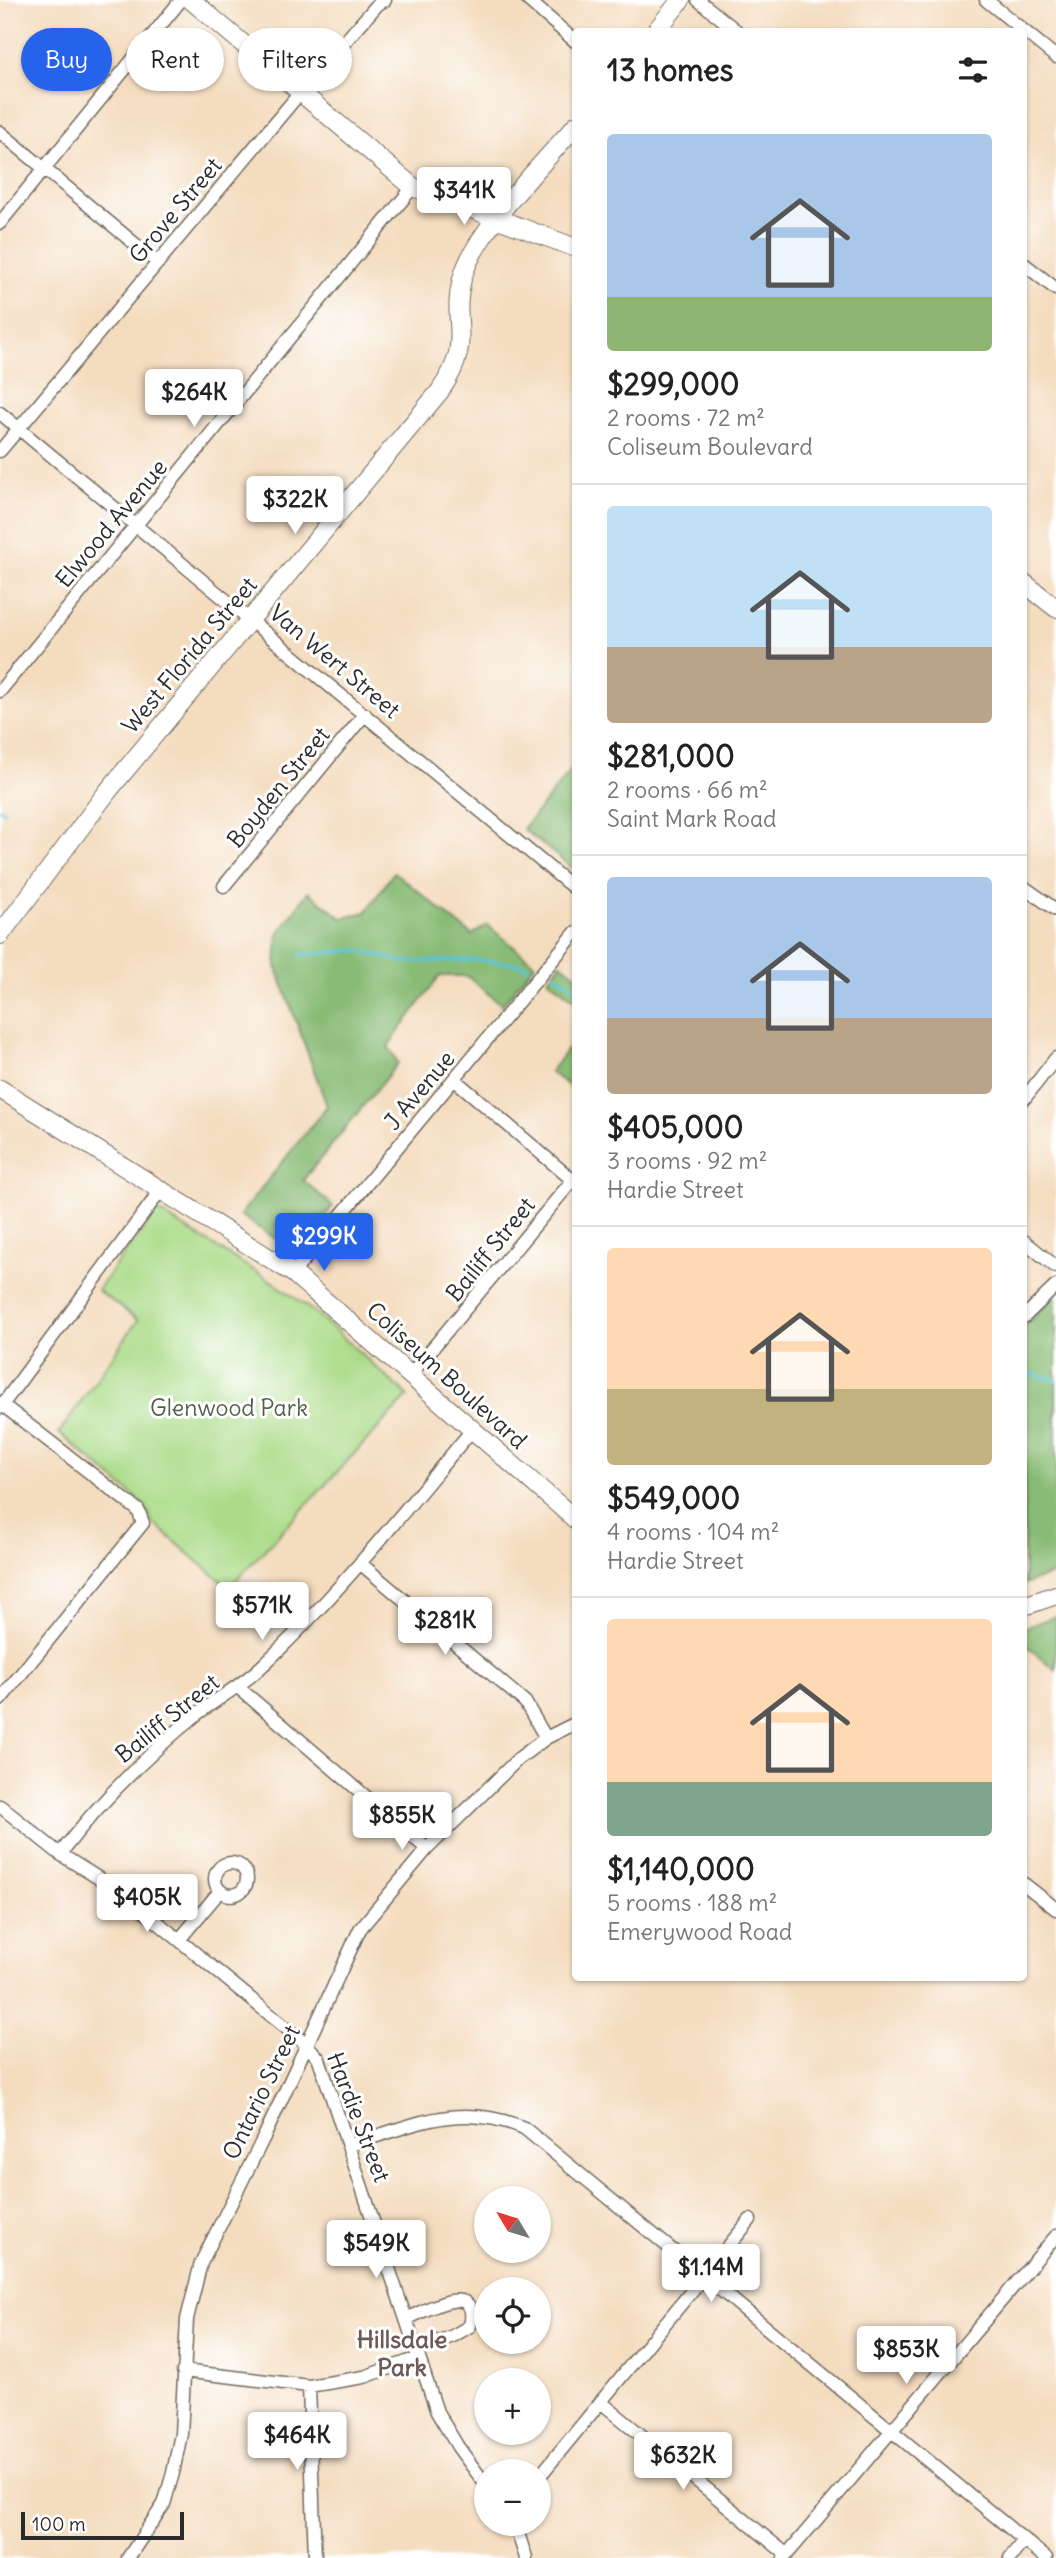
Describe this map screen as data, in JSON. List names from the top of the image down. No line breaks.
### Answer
{"streets":{"main road":["West Florida Street","Coliseum Boulevard"],"street":["Grove Street","Elwood Avenue","Van Wert Street","Boyden Street","J Avenue","Bailiff Street","Ontario Street","Hardie Street"]},"crossings":[["Grove Street","Van Wert Street"],["Elwood Avenue","Van Wert Street"],["West Florida Street","Van Wert Street"],["Van Wert Street","Boyden Street"],["J Avenue","Coliseum Boulevard"],["Bailiff Street","Coliseum Boulevard"],["Bailiff Street","Hardie Street"],["Ontario Street","Hardie Street"]],"districts":["Hillsdale Park"],"parks":["Glenwood Park"],"scale_bar":"100 m","north":"top left","page":{"chip":["Buy","Rent","Filters"],"heading":"13 homes","list":[{"name":"$299,000","note":"2 rooms · 72 m² · Coliseum Boulevard"},{"name":"$281,000","note":"2 rooms · 66 m² · Saint Mark Road"},{"name":"$405,000","note":"3 rooms · 92 m² · Hardie Street"},{"name":"$549,000","note":"4 rooms · 104 m² · Hardie Street"},{"name":"$1,140,000","note":"5 rooms · 188 m² · Emerywood Road"}],"price":["$341K","$264K","$322K","$299K","$571K","$281K","$855K","$405K","$549K","$1.14M","$853K","$464K","$632K"],"map_buttons":["+","−"],"scale":"100 m"}}
